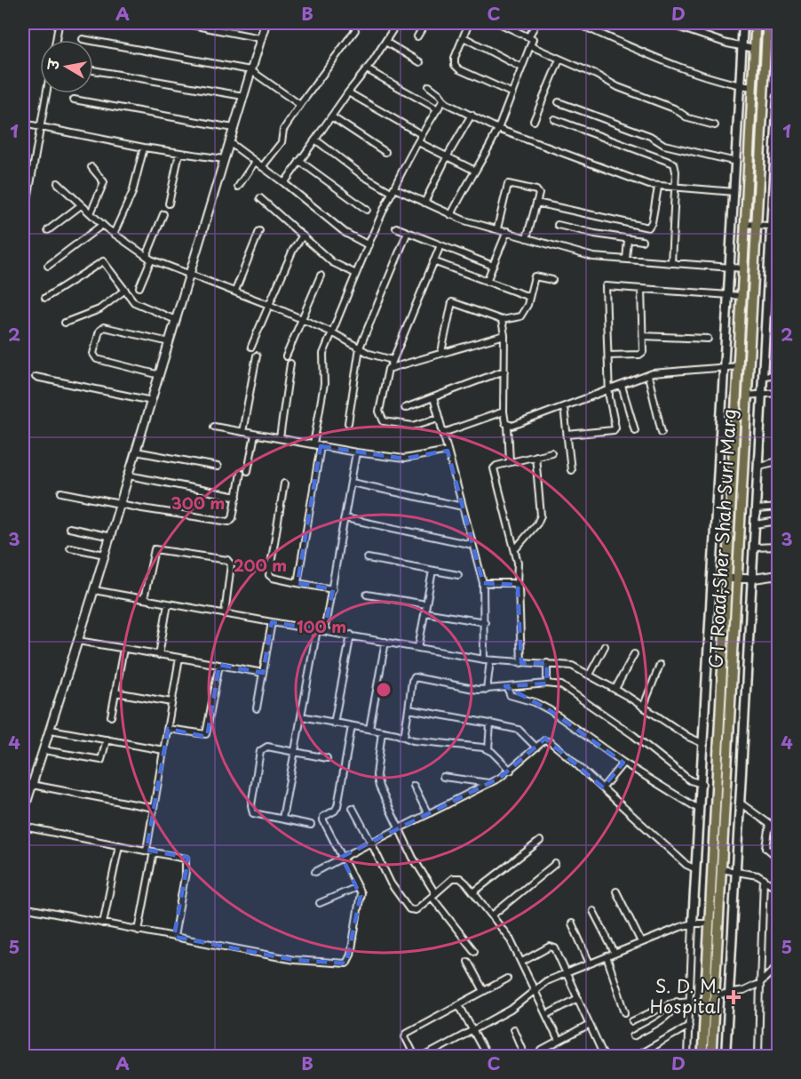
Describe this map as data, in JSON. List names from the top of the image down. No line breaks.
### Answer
{"streets":{"main road":["GT Road;Sher Shah Suri Marg"]},"places":{"health":["S. D. M. Hospital"]},"north":"left","grid":{"columns":["A","B","C","D"],"rows":["1","2","3","4","5"]},"rings":["300 m","200 m","100 m"]}
